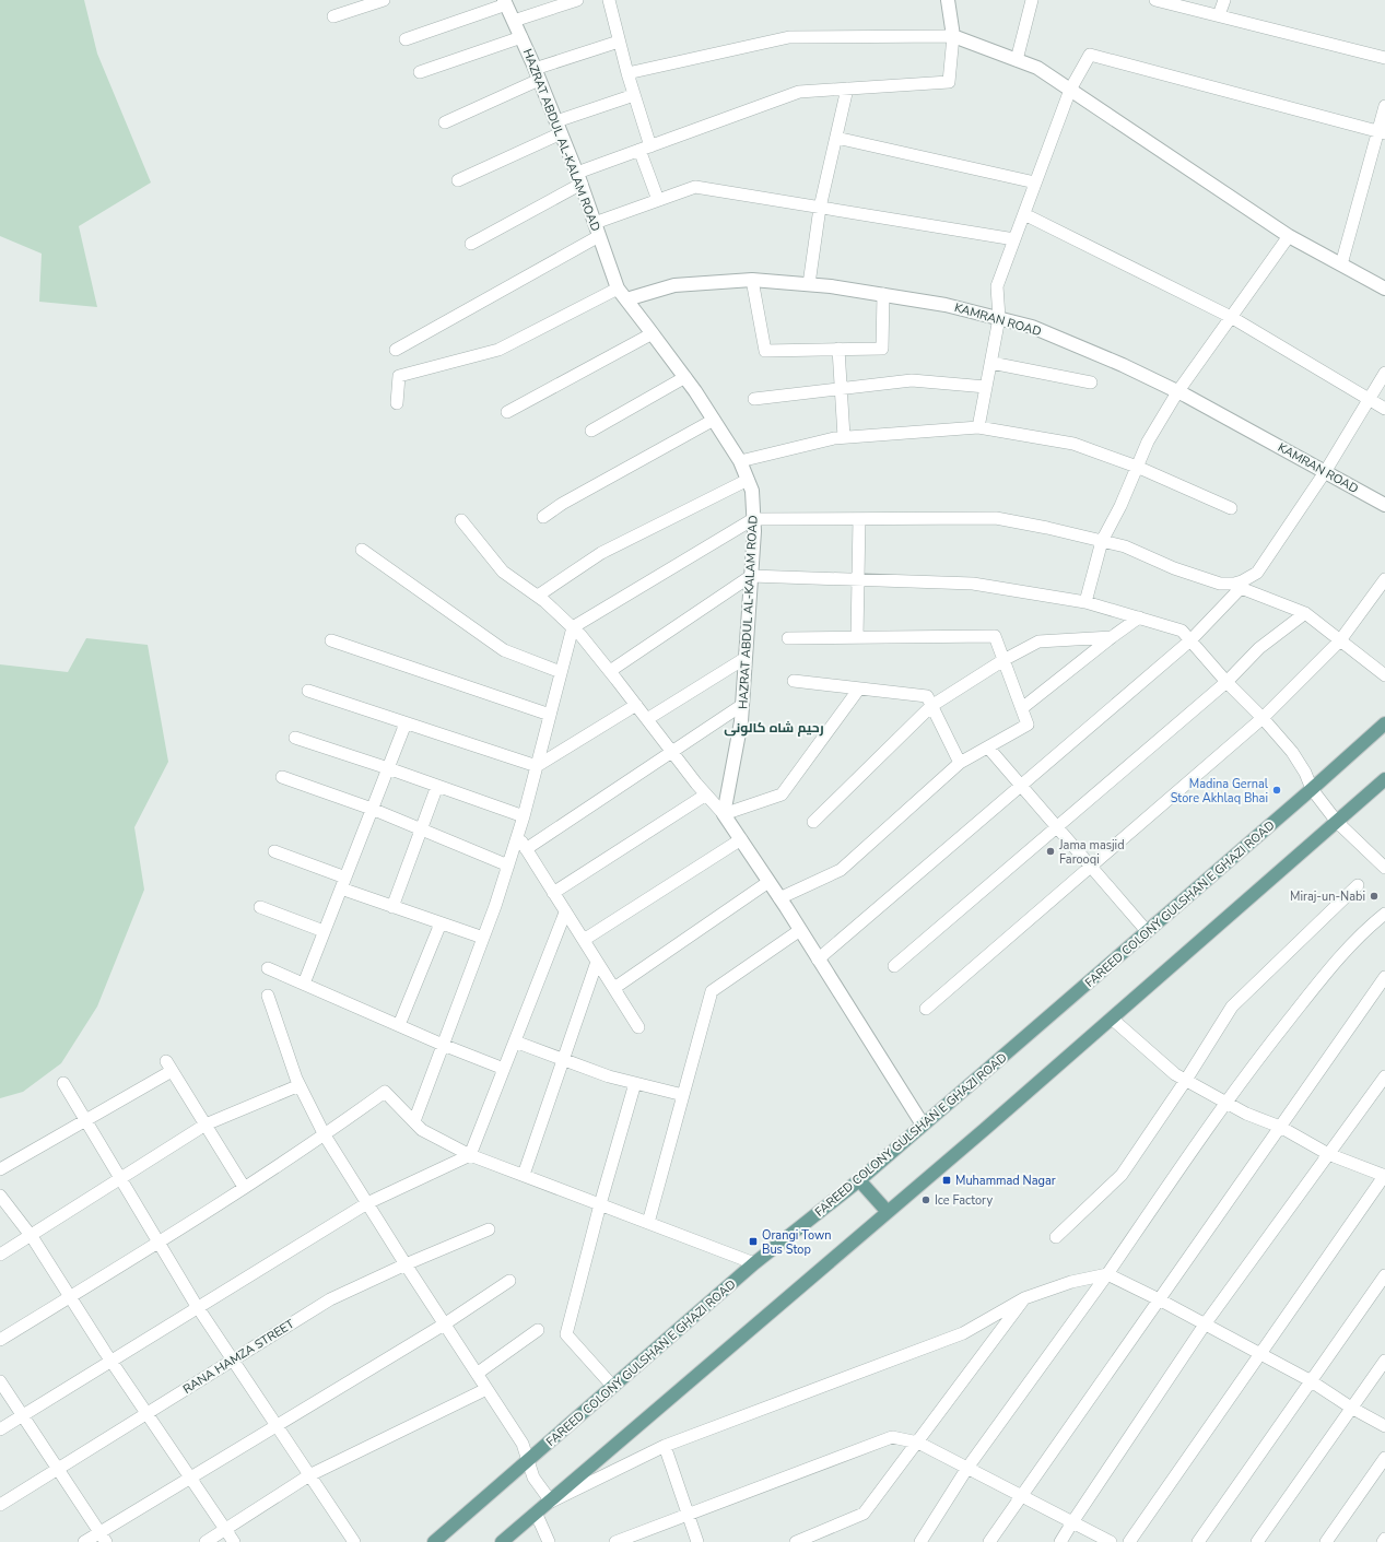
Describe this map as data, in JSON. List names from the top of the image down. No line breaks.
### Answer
{"streets":{"main road":["FAREED COLONY GULSHAN E GHAZI ROAD"],"street":["HAZRAT ABDUL AL-KALAM ROAD","KAMRAN ROAD","RANA HAMZA STREET"]},"crossings":[["HAZRAT ABDUL AL-KALAM ROAD","KAMRAN ROAD"]],"districts":["رحیم شاہ کالونی"],"places":{"other":["Madina Gernal Store Akhlaq Bhai","Jama masjid Farooqi","Miraj-un-Nabi","Ice Factory"],"transit":["Muhammad Nagar","Orangi Town Bus Stop"]}}
